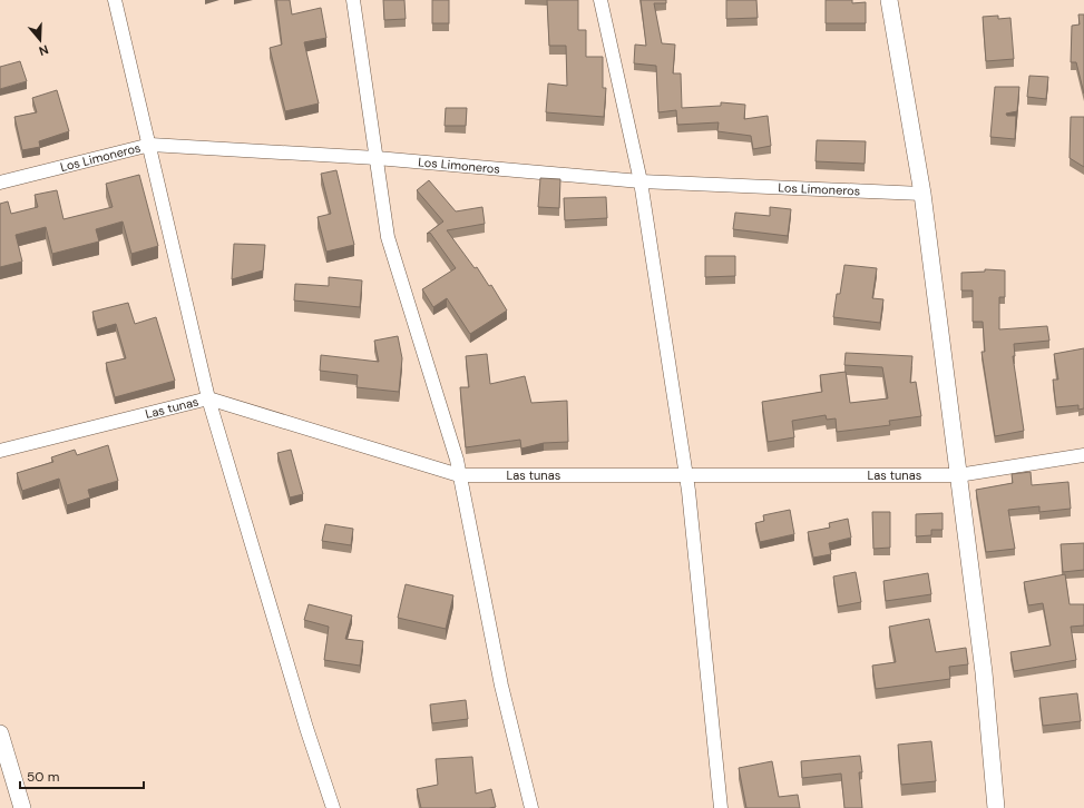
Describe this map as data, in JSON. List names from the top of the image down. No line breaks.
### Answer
{"streets":{"street":["Los Limoneros","Las tunas"]},"scale_bar":"50 m","north":"bottom"}
